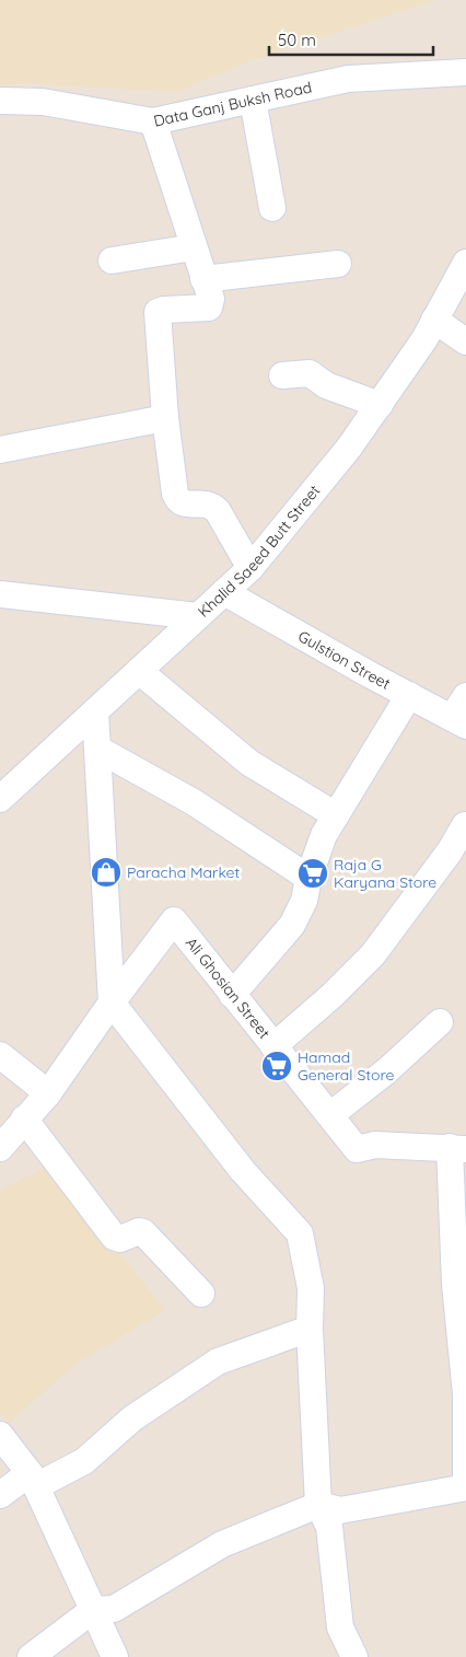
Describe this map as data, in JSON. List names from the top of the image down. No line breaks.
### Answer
{"streets":{"street":["Data Ganj Buksh Road","Khalid Saeed Butt Street","Gulstion Street","Ali Ghosian Street"]},"crossings":[["Khalid Saeed Butt Street","Gulstion Street"]],"places":{"shop":["Paracha Market"],"supermarket":["Raja G Karyana Store","Hamad General Store"]},"scale_bar":"50 m"}
